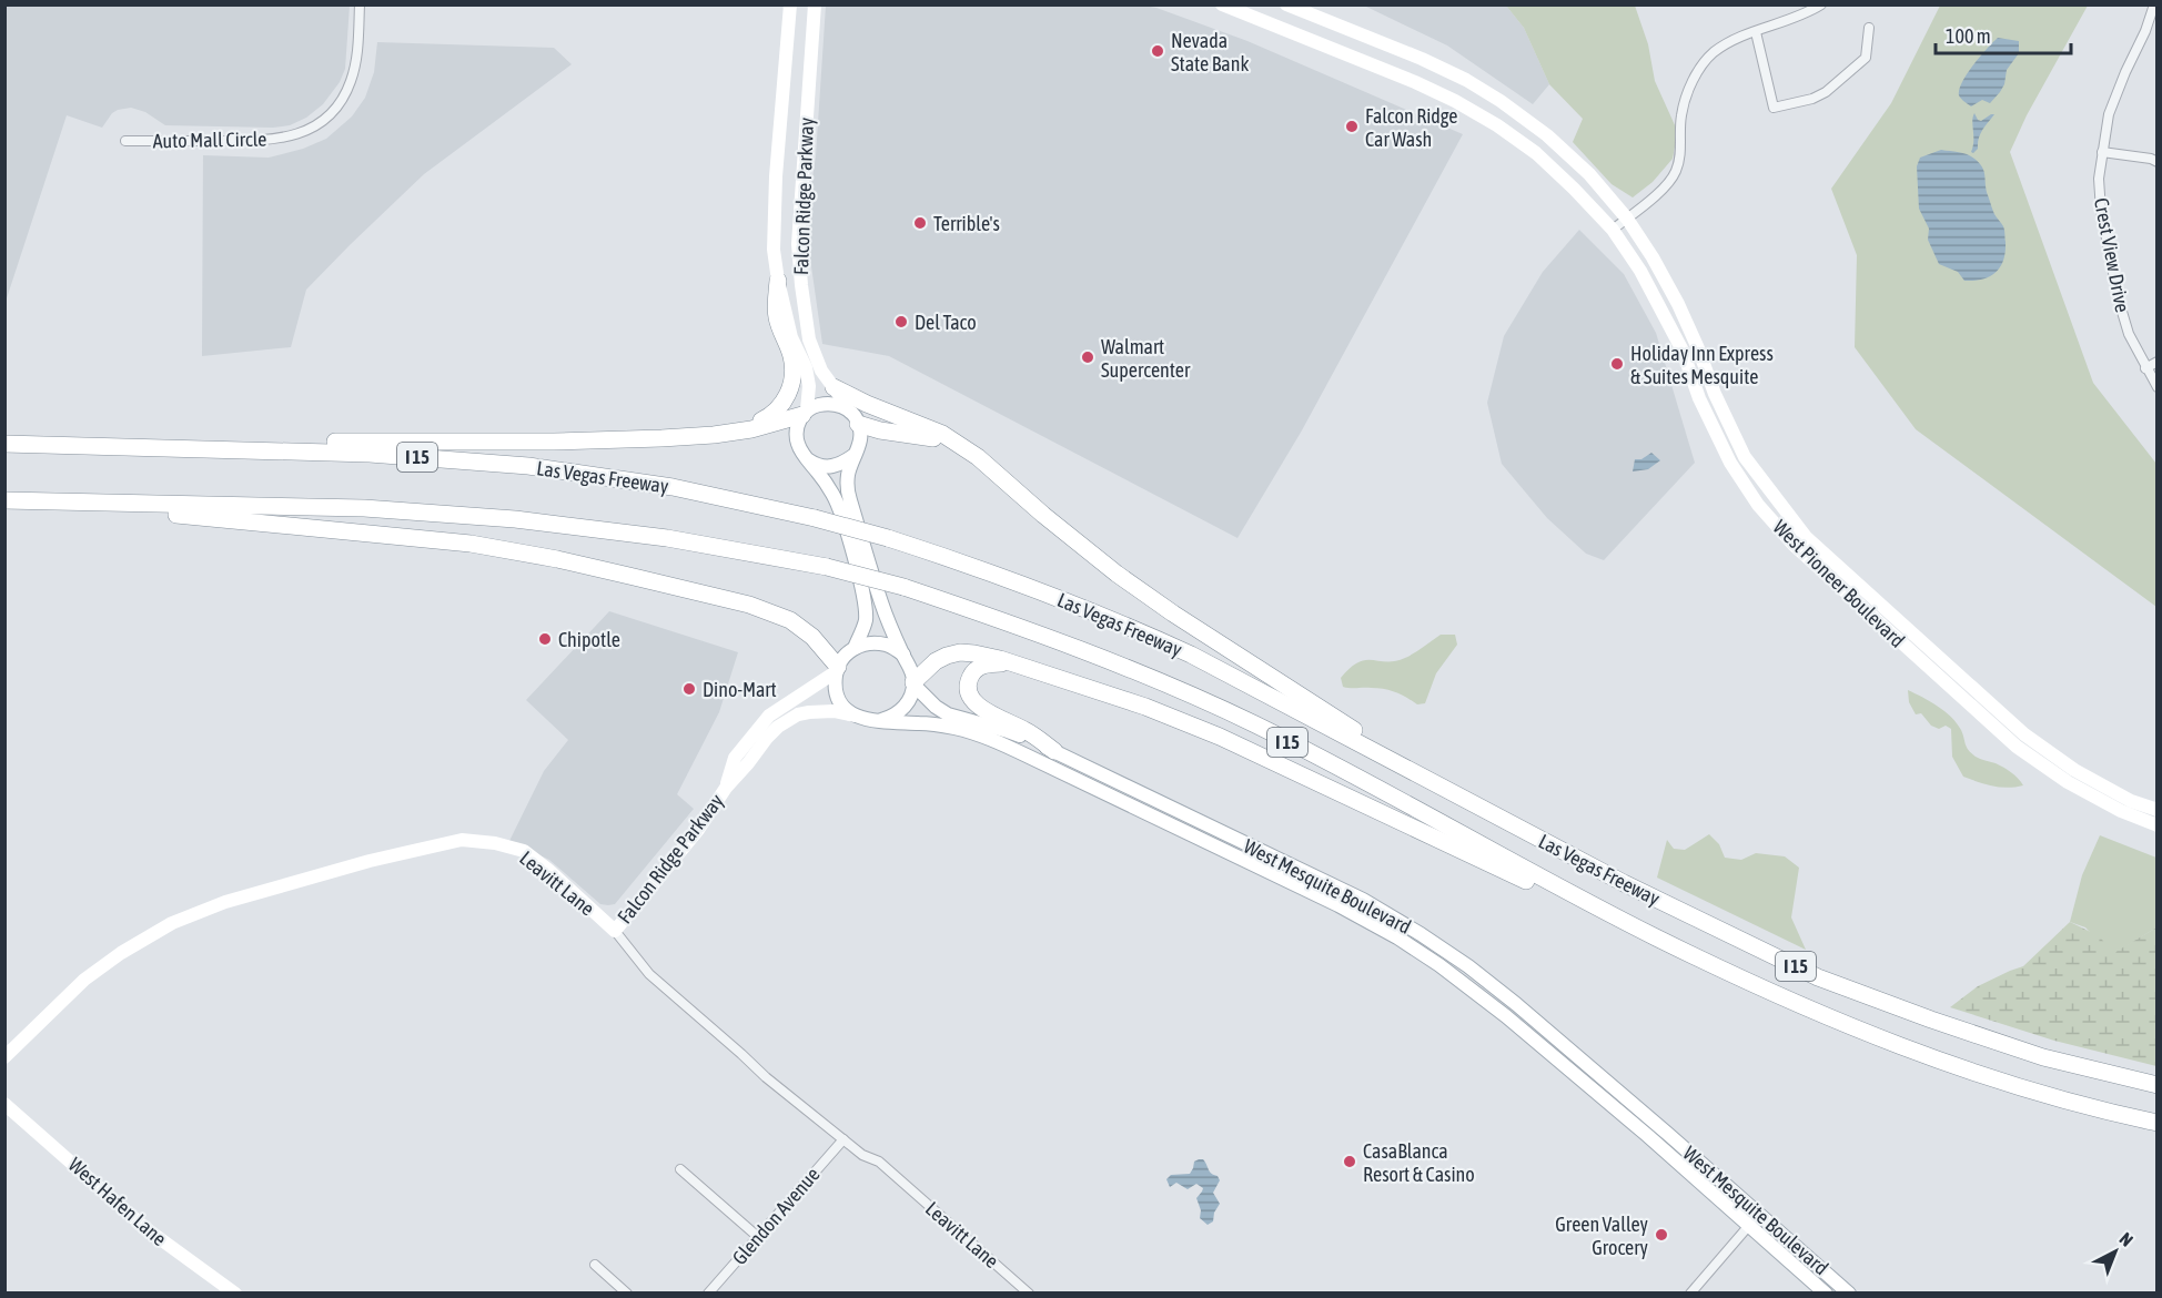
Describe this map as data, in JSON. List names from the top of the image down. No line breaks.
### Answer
{"streets":{"highway":["I 15","Las Vegas Freeway"],"main road":["Falcon Ridge Parkway","West Pioneer Boulevard","Leavitt Lane","West Mesquite Boulevard","West Hafen Lane"],"street":["Auto Mall Circle","Crest View Drive","Glendon Avenue"]},"crossings":[["Falcon Ridge Parkway","Leavitt Lane"],["Falcon Ridge Parkway","West Mesquite Boulevard"],["Leavitt Lane","Glendon Avenue"]],"places":["Nevada State Bank","Falcon Ridge Car Wash","Terrible's","Del Taco","Walmart Supercenter","Holiday Inn Express & Suites Mesquite","Chipotle","Dino-Mart","CasaBlanca Resort & Casino","Green Valley Grocery"],"scale_bar":"100 m","north":"top right"}
